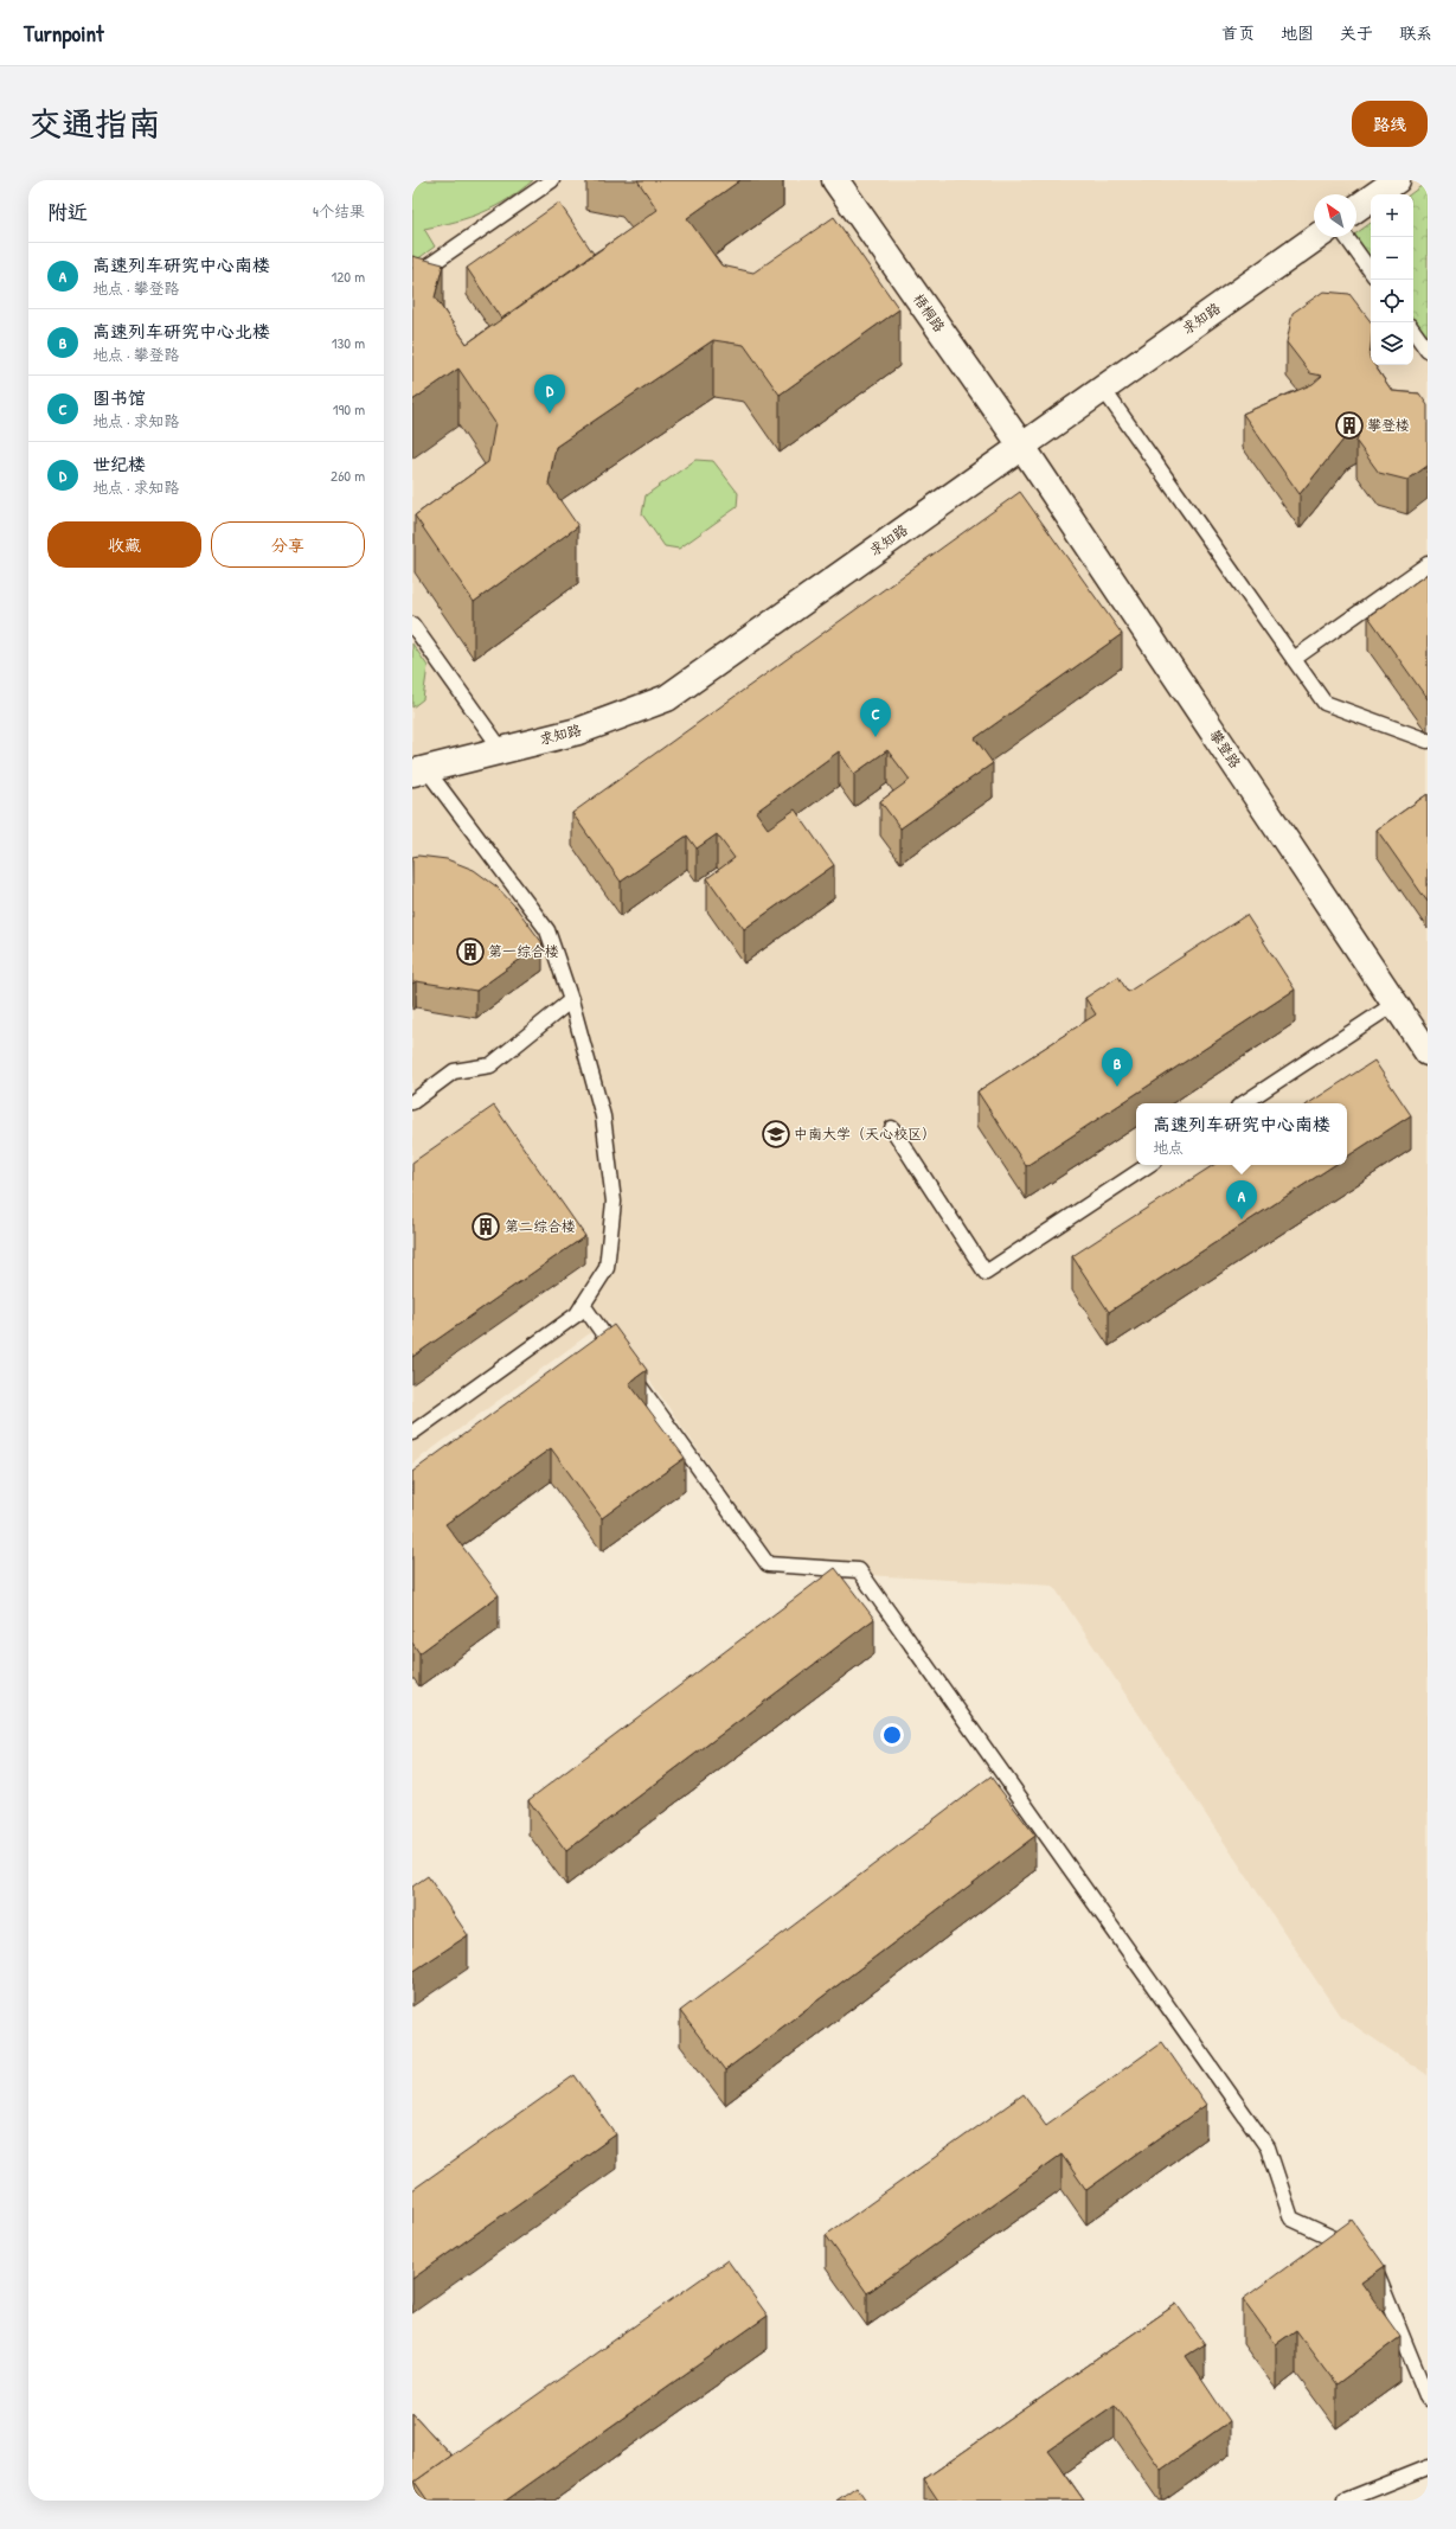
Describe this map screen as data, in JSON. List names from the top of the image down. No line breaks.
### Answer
{"streets":{"street":["梧桐路","求知路","攀登路"]},"crossings":[["梧桐路","求知路"],["梧桐路","攀登路"],["求知路","攀登路"]],"places":{"building":["攀登楼","第一综合楼","第二综合楼"],"school or university":["中南大学（天心校区）"]},"north":"top left","page":{"header":"Turnpoint","nav":["首页","地图","关于","联系"],"title":"交通指南","buttons":["路线",["收藏","分享"]],"heading":["附近","4个结果"],"map_buttons":["+","−"],"list":[{"mark":"A","name":"高速列车研究中心南楼","note":"地点 · 攀登路","value":"120 m"},{"mark":"B","name":"高速列车研究中心北楼","note":"地点 · 攀登路","value":"130 m"},{"mark":"C","name":"图书馆","note":"地点 · 求知路","value":"190 m"},{"mark":"D","name":"世纪楼","note":"地点 · 求知路","value":"260 m"}],"pins":["D","C","B","A"],"popup":["高速列车研究中心南楼","地点"]}}
